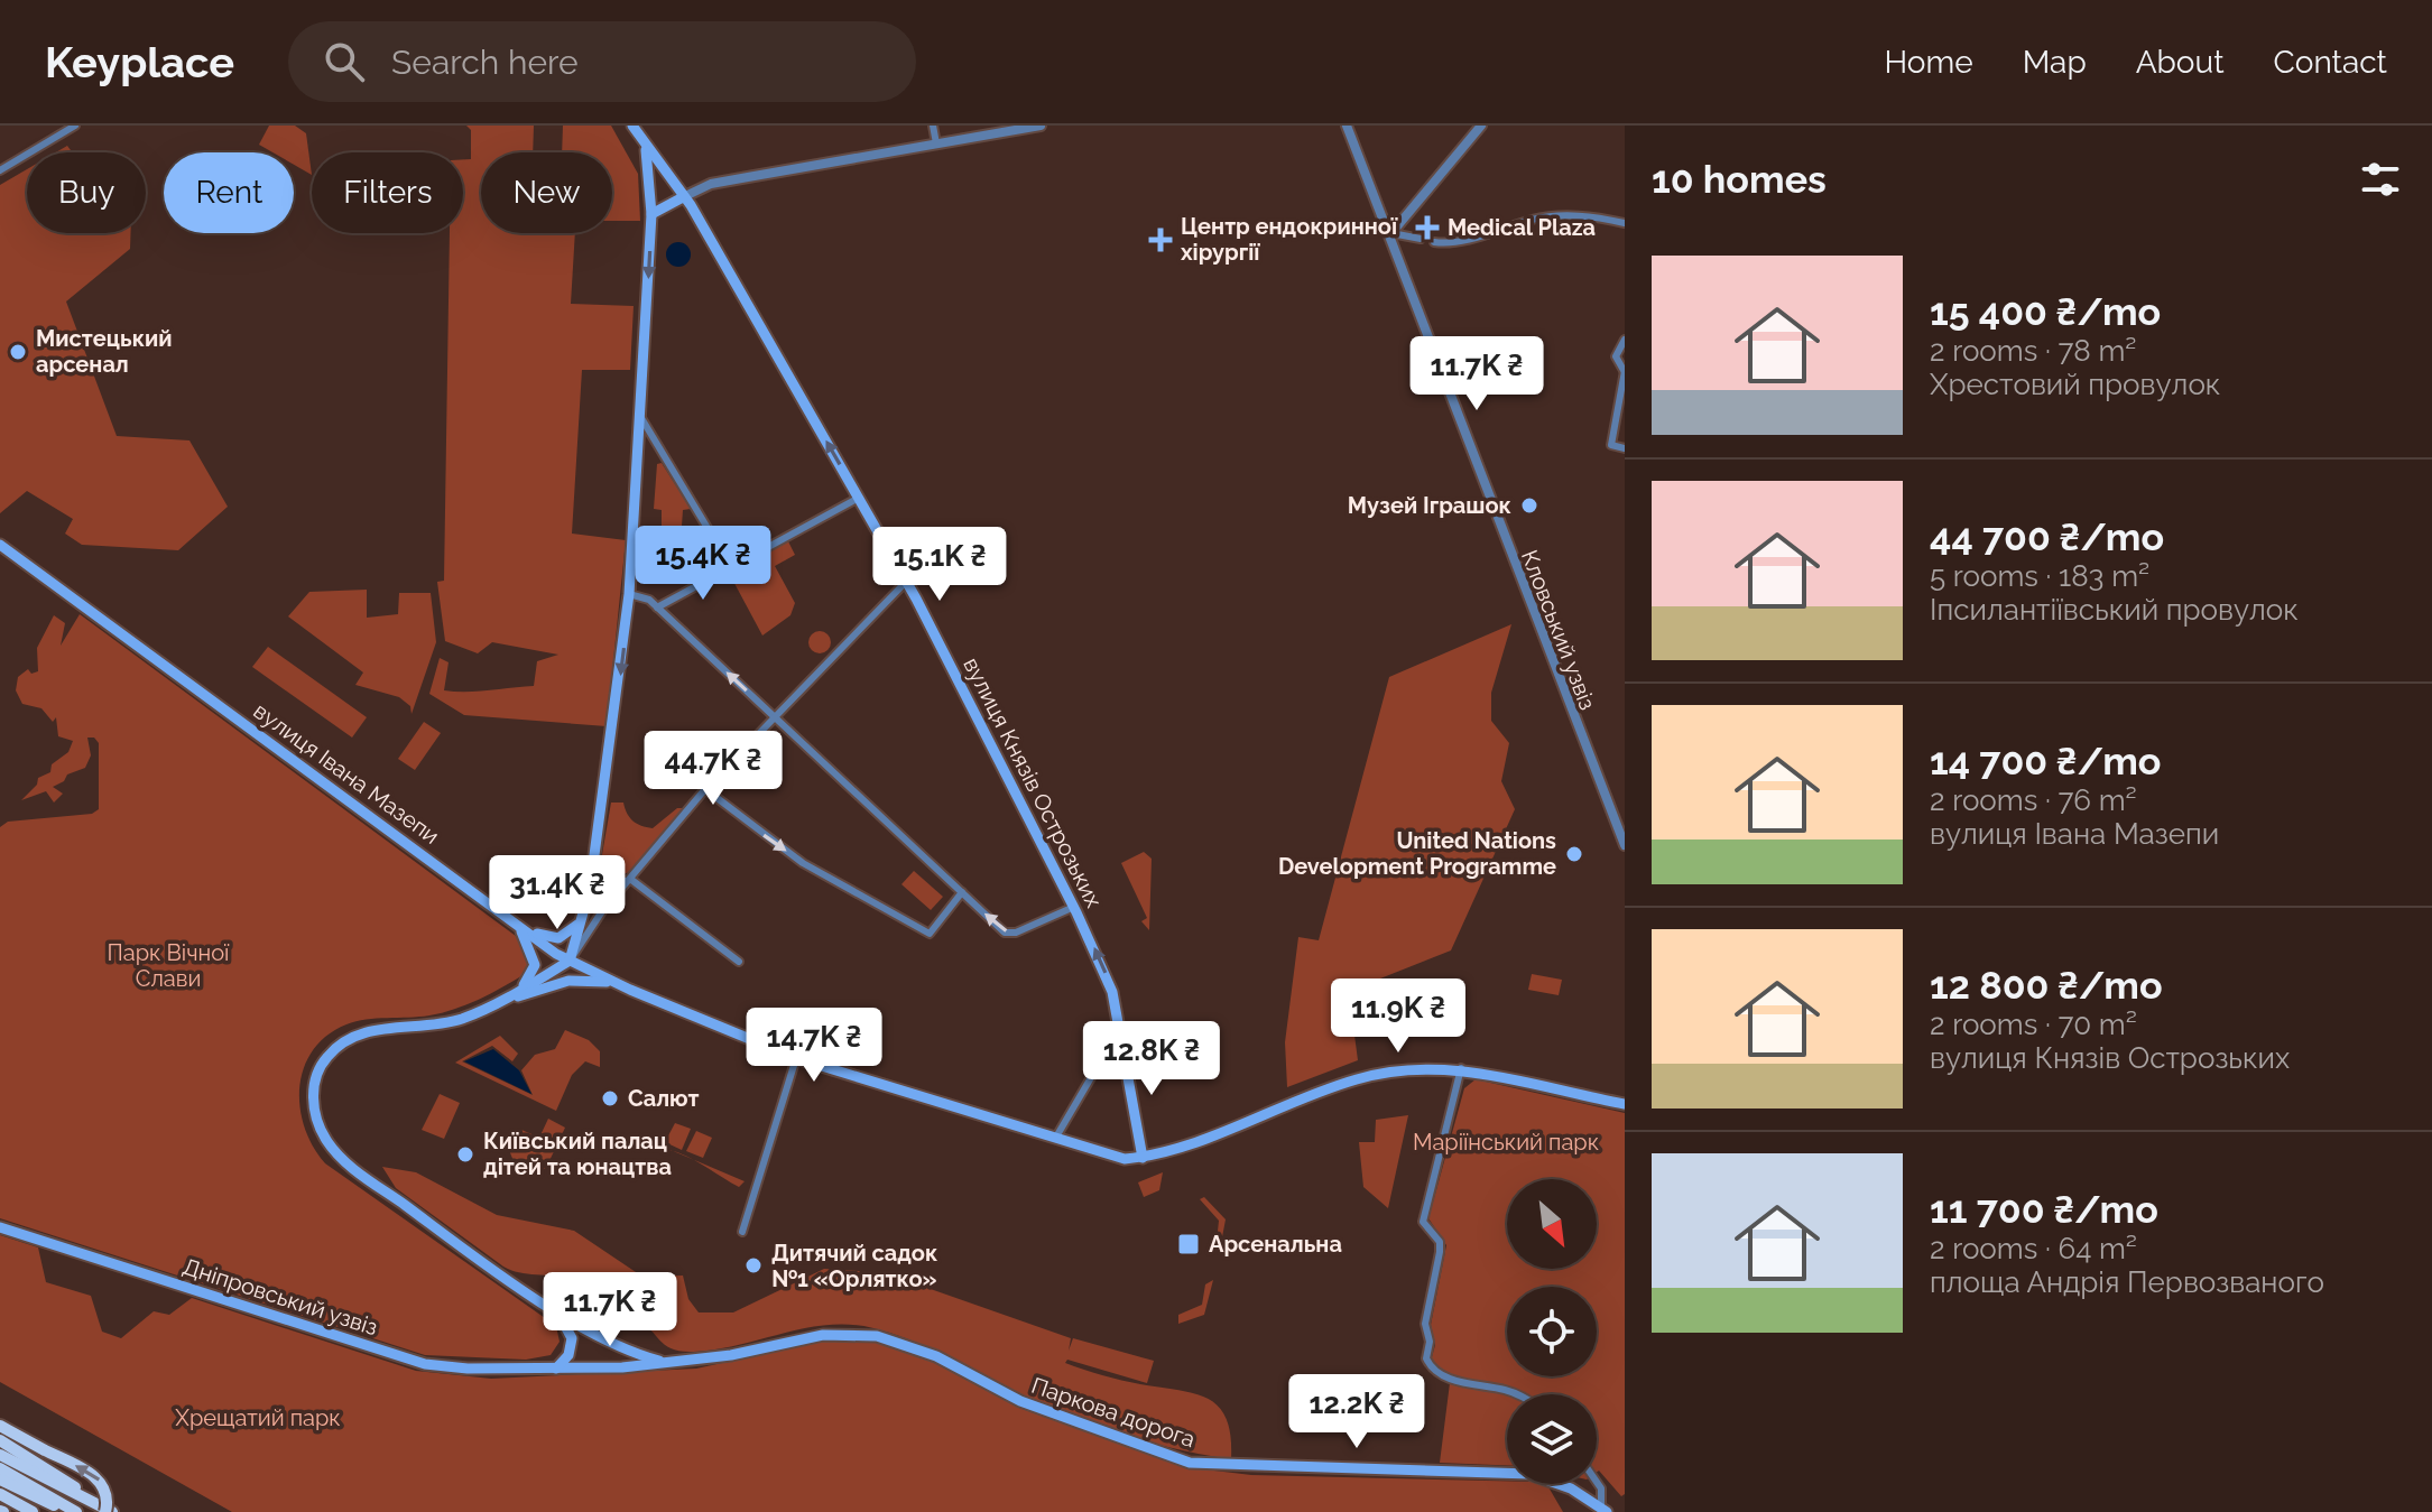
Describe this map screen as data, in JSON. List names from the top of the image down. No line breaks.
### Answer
{"streets":{"main road":["вулиця Івана Мазепи","вулиця Князів Острозьких","Дніпровський узвіз","Паркова дорога"],"street":["Кловський узвіз"]},"crossings":[["вулиця Івана Мазепи","вулиця Князів Острозьких"],["Дніпровський узвіз","Паркова дорога"]],"one_way":["вулиця Князів Острозьких"],"parks":["Парк Вічної Слави","Маріїнський парк","Хрещатий парк"],"places":{"health":["Medical Plaza","Центр ендокринної хірургії"],"other":["Мистецький арсенал","Музей Іграшок","United Nations Development Programme","Салют","Київський палац дітей та юнацтва","Дитячий садок №1 «Орлятко»"],"transit":["Арсенальна"]},"north":"bottom right","page":{"header":"Keyplace","search":"Search here","nav":["Home","Map","About","Contact"],"heading":"10 homes","chip":["Buy","Rent","Filters","New"],"list":[{"name":"15 400 ₴/mo","note":"2 rooms · 78 m² · Хрестовий провулок"},{"name":"44 700 ₴/mo","note":"5 rooms · 183 m² · Іпсилантіївський провулок"},{"name":"14 700 ₴/mo","note":"2 rooms · 76 m² · вулиця Івана Мазепи"},{"name":"12 800 ₴/mo","note":"2 rooms · 70 m² · вулиця Князів Острозьких"},{"name":"11 700 ₴/mo","note":"2 rooms · 64 m² · площа Андрія Первозваного"}],"price":["11.7K ₴","15.4K ₴","15.1K ₴","44.7K ₴","31.4K ₴","11.9K ₴","14.7K ₴","12.8K ₴","11.7K ₴","12.2K ₴"]}}
